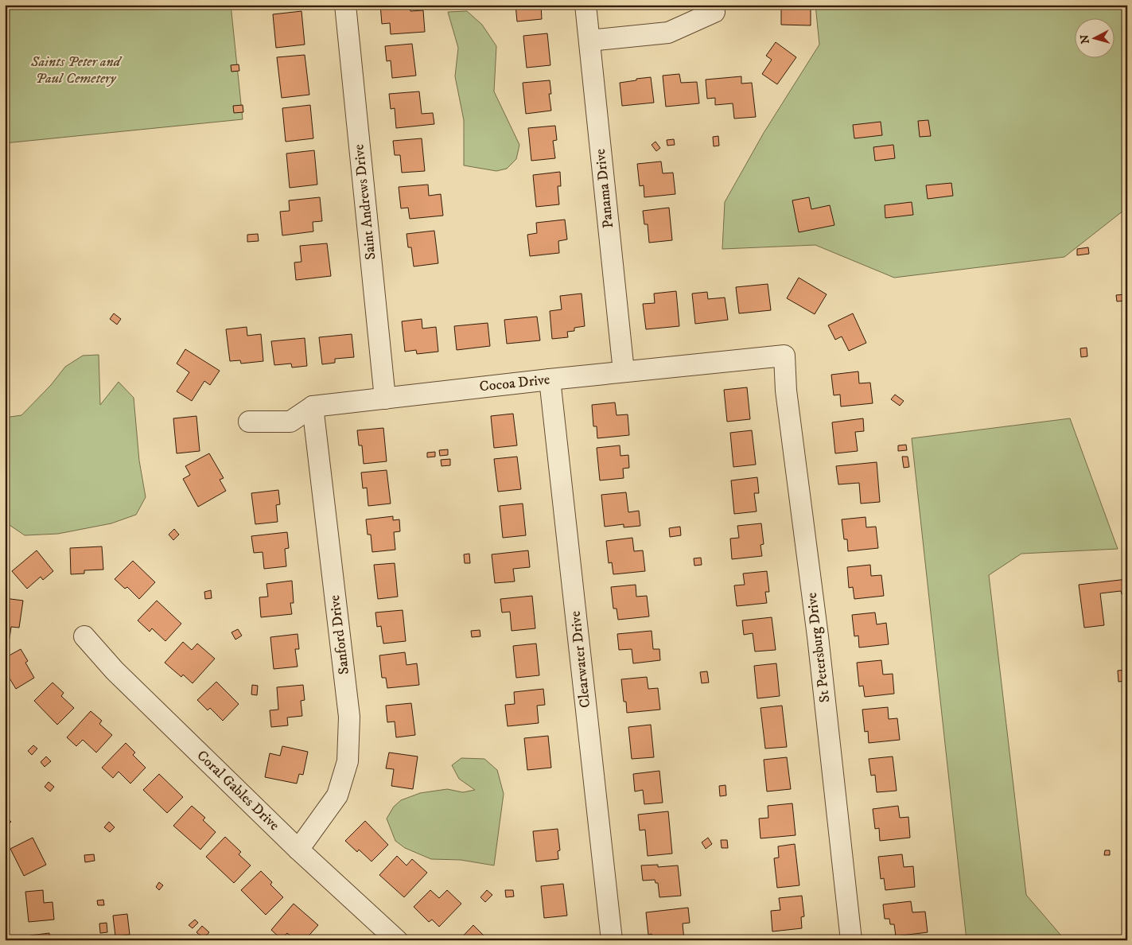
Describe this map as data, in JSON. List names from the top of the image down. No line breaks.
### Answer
{"streets":{"street":["Panama Drive","Saint Andrews Drive","Cocoa Drive","Sanford Drive","St Petersburg Drive","Clearwater Drive","Coral Gables Drive"]},"crossings":[["Panama Drive","Cocoa Drive"],["Saint Andrews Drive","Cocoa Drive"],["Cocoa Drive","Sanford Drive"],["Cocoa Drive","St Petersburg Drive"],["Cocoa Drive","Clearwater Drive"],["Sanford Drive","Coral Gables Drive"]],"parks":["Saints Peter and Paul Cemetery"],"north":"left"}
